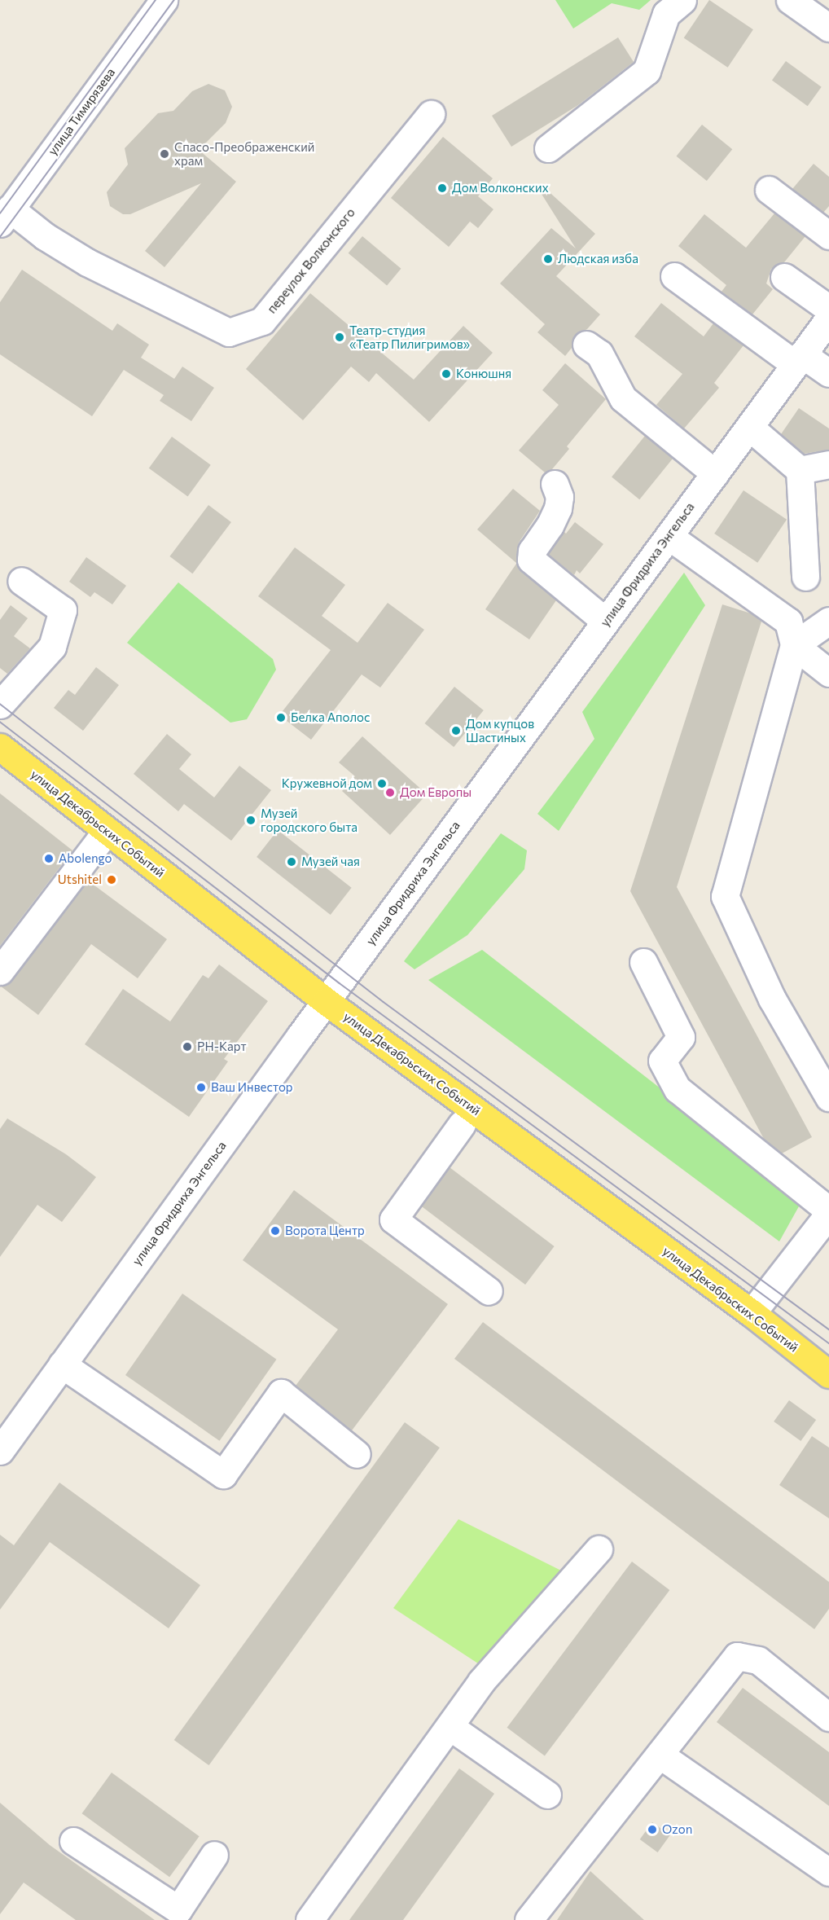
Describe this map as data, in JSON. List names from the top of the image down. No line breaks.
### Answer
{"streets":{"main road":["улица Декабрьских Событий"],"street":["улица Тимирязева","переулок Волконского","улица Фридриха Энгельса"]},"crossings":[["улица Тимирязева","переулок Волконского"],["улица Фридриха Энгельса","улица Декабрьских Событий"]],"places":["Спасо-Преображенский храм","Дом Волконских","Людская изба","Театр-студия «Театр Пилигримов»","Конюшня","Белка Аполос","Дом купцов Шастиных","Кружевной дом","Дом Европы","Музей городского быта","Abolengo","Музей чая","Utshitel","РН-Карт","Ваш Инвестор","Ворота Центр","Ozon"]}
